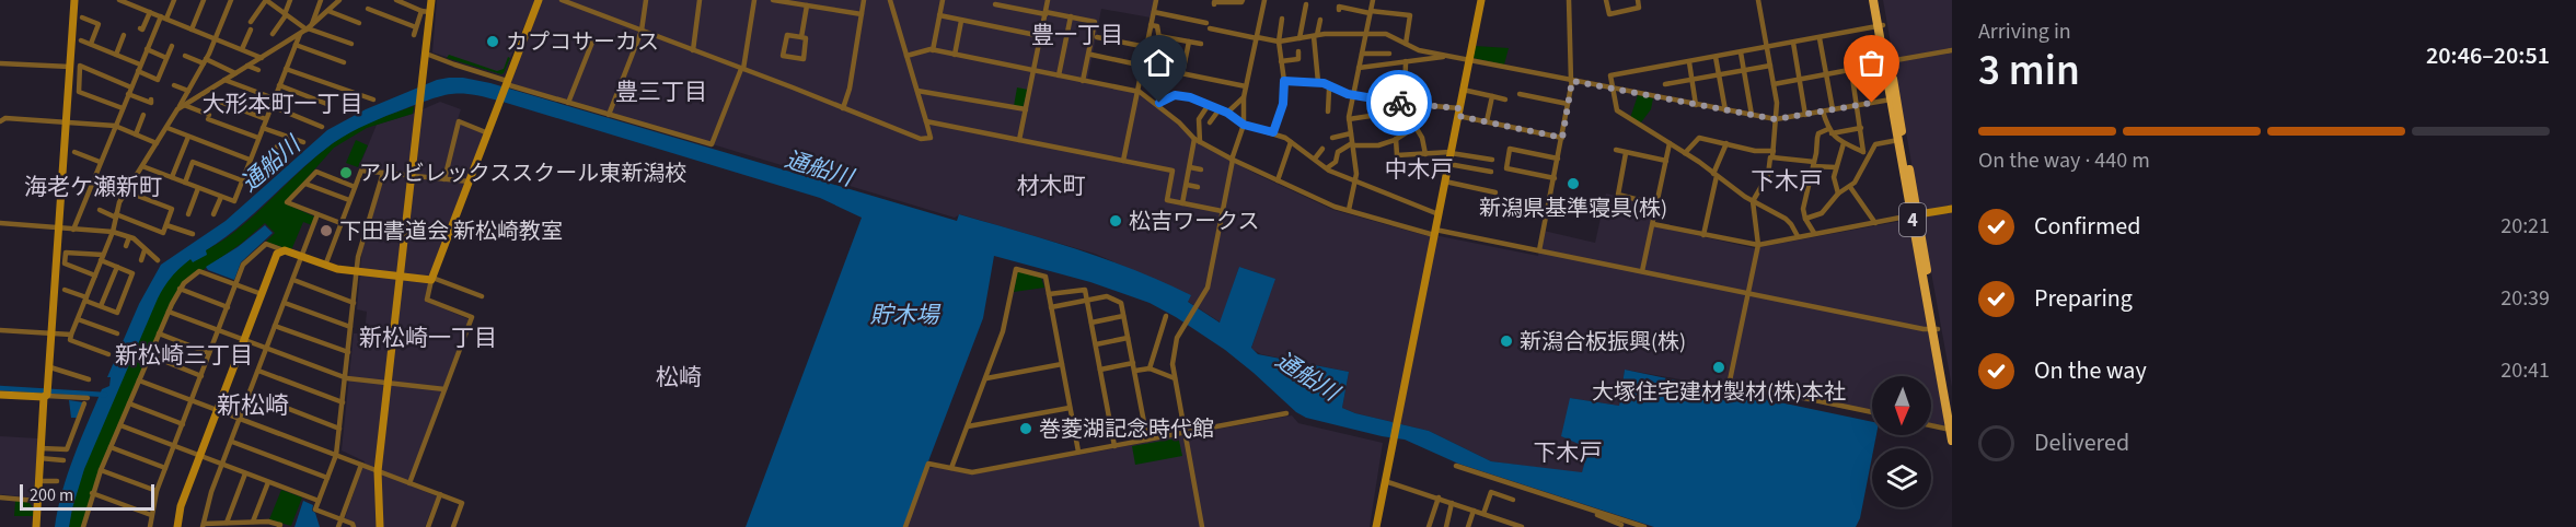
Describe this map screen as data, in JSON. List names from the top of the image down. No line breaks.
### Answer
{"streets":{"main road":["4"]},"districts":["豊一丁目","豊三丁目","大形本町一丁目","中木戸","下木戸","材木町","海老ケ瀬新町","新松崎一丁目","新松崎三丁目","松崎","新松崎","下木戸"],"water":["通船川","貯木場"],"places":["カプコサーカス","アルビレックススクール東新潟校","新潟県基準寝具(株)","松吉ワークス","下田書道会 新松崎教室","新潟合板振興(株)","大塚住宅建材製材(株)本社","巻菱湖記念時代館"],"scale_bar":"200 m","north":"bottom","page":{"heading":["3 min","Arriving in","20:46–20:51"],"bar":"On the way · 440 m","list":[["Confirmed","20:21"],["Preparing","20:39"],["On the way","20:41"],"Delivered"],"scale":"200 m"}}
